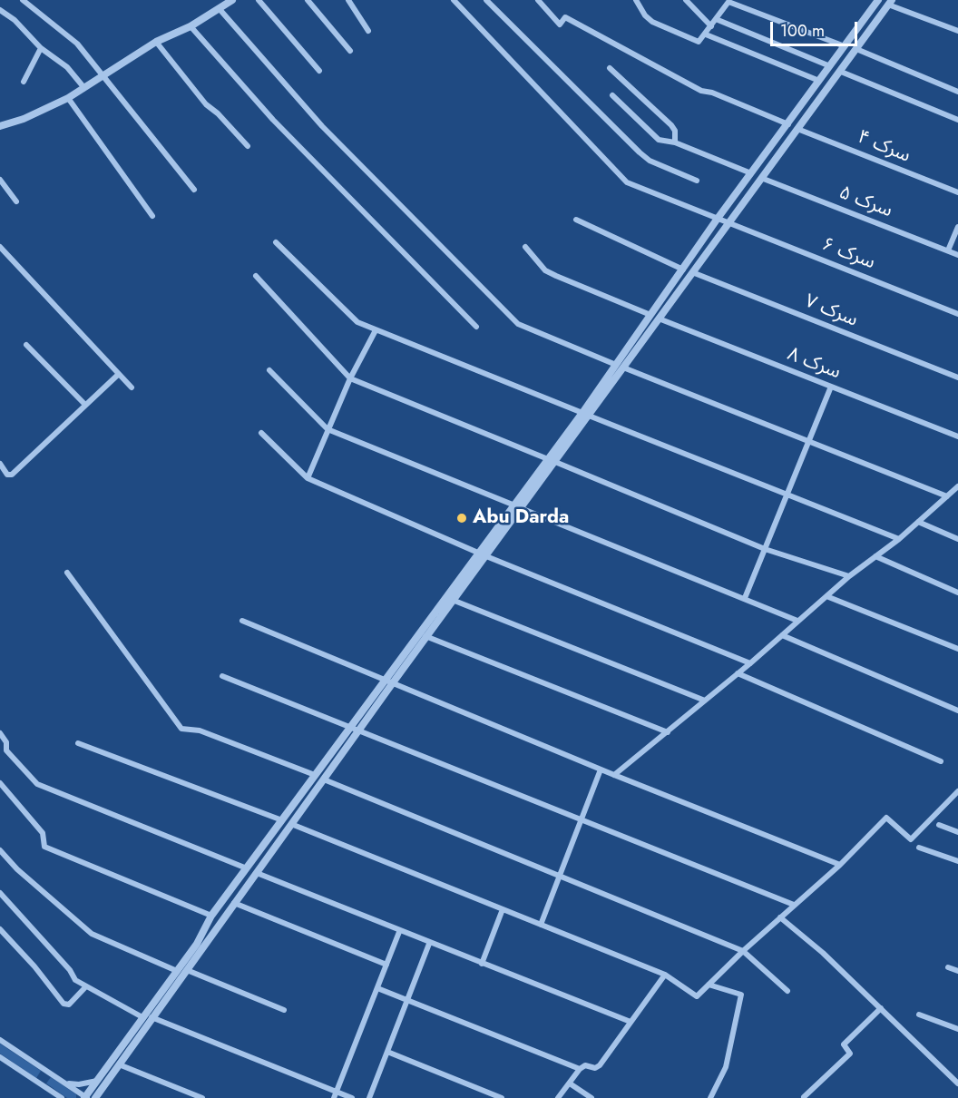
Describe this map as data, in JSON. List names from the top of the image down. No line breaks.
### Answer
{"streets":{"street":["سرک ۴","سرک ۵","سرک ۶","سرک ۷","سرک ۸"]},"places":["Abu Darda"],"scale_bar":"100 m"}
